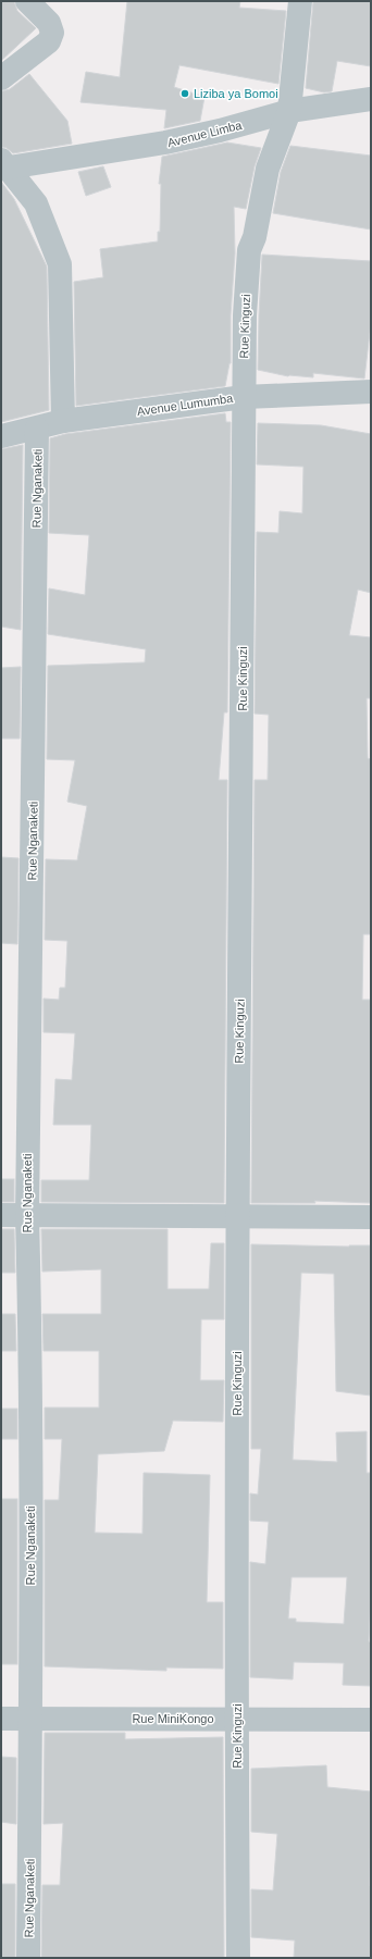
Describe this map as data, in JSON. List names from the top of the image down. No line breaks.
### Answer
{"streets":{"street":["Avenue Limba","Rue Kinguzi","Avenue Lumumba","Rue Nganaketi","Rue MiniKongo"]},"crossings":[["Avenue Limba","Rue Kinguzi"],["Avenue Limba","Avenue Lumumba"],["Rue Kinguzi","Avenue Lumumba"],["Rue Kinguzi","Rue MiniKongo"],["Avenue Lumumba","Rue Nganaketi"],["Rue Nganaketi","Rue MiniKongo"]],"places":["Liziba ya Bomoi"]}
